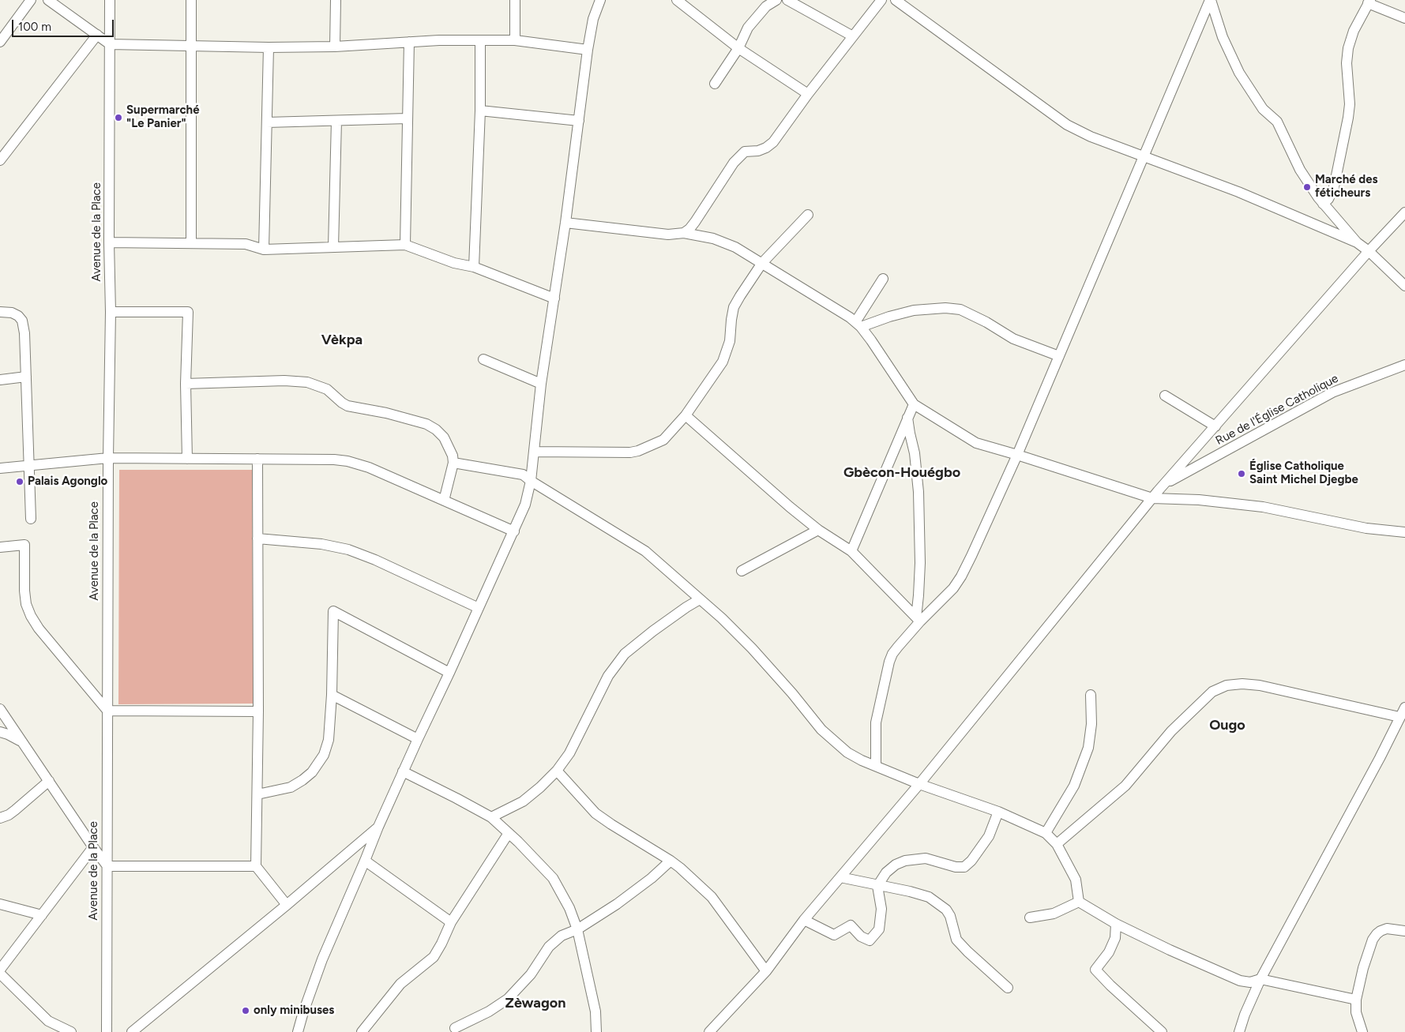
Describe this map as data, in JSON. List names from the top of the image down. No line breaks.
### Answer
{"streets":{"street":["Avenue de la Place","Rue de l'Église Catholique"]},"districts":["Vèkpa","Gbècon-Houégbo","Ougo","Zèwagon"],"places":["Supermarché \"Le Panier\"","Marché des féticheurs","Église Catholique Saint Michel Djegbe","Palais Agonglo","only minibuses"],"scale_bar":"100 m"}
